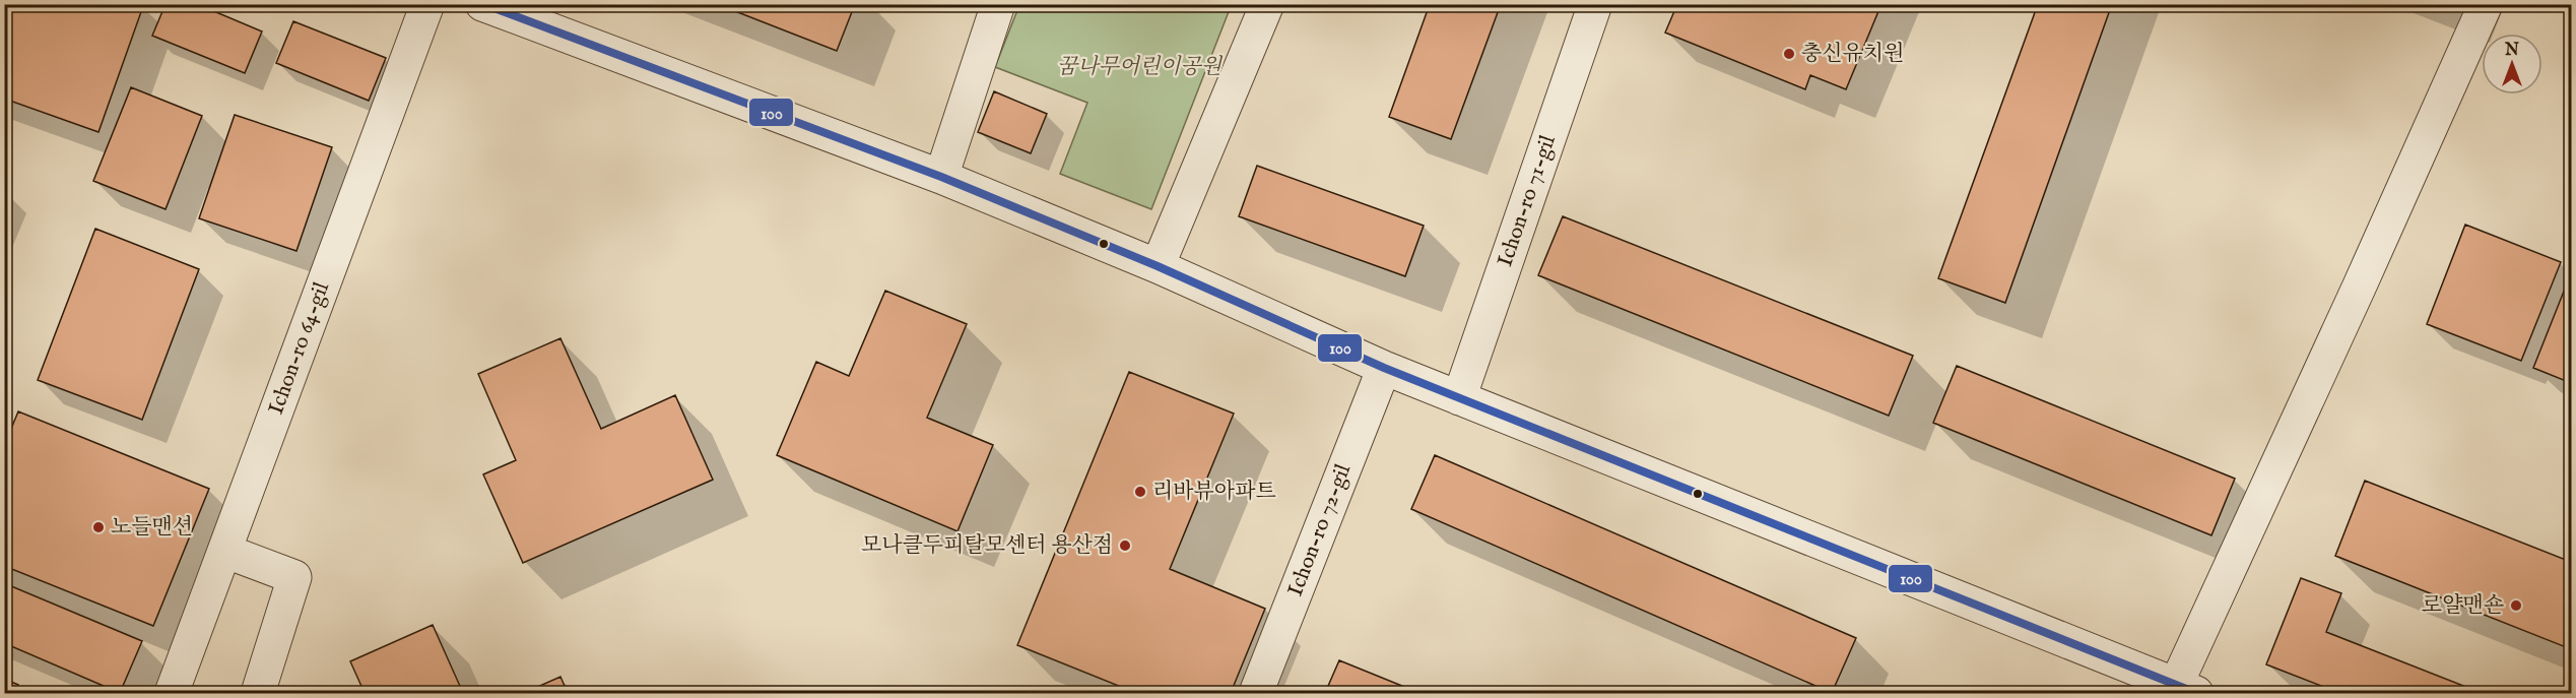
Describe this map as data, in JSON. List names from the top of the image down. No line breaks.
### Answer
{"streets":{"street":["Ichon-ro 71-gil","Ichon-ro 64-gil","Ichon-ro 72-gil"]},"parks":["꿈나무어린이공원"],"places":["충신유치원","리바뷰아파트","노들맨션","모나클두피탈모센터 용산점","로얄맨숀"],"lines":["transit line 100"],"north":"top"}
